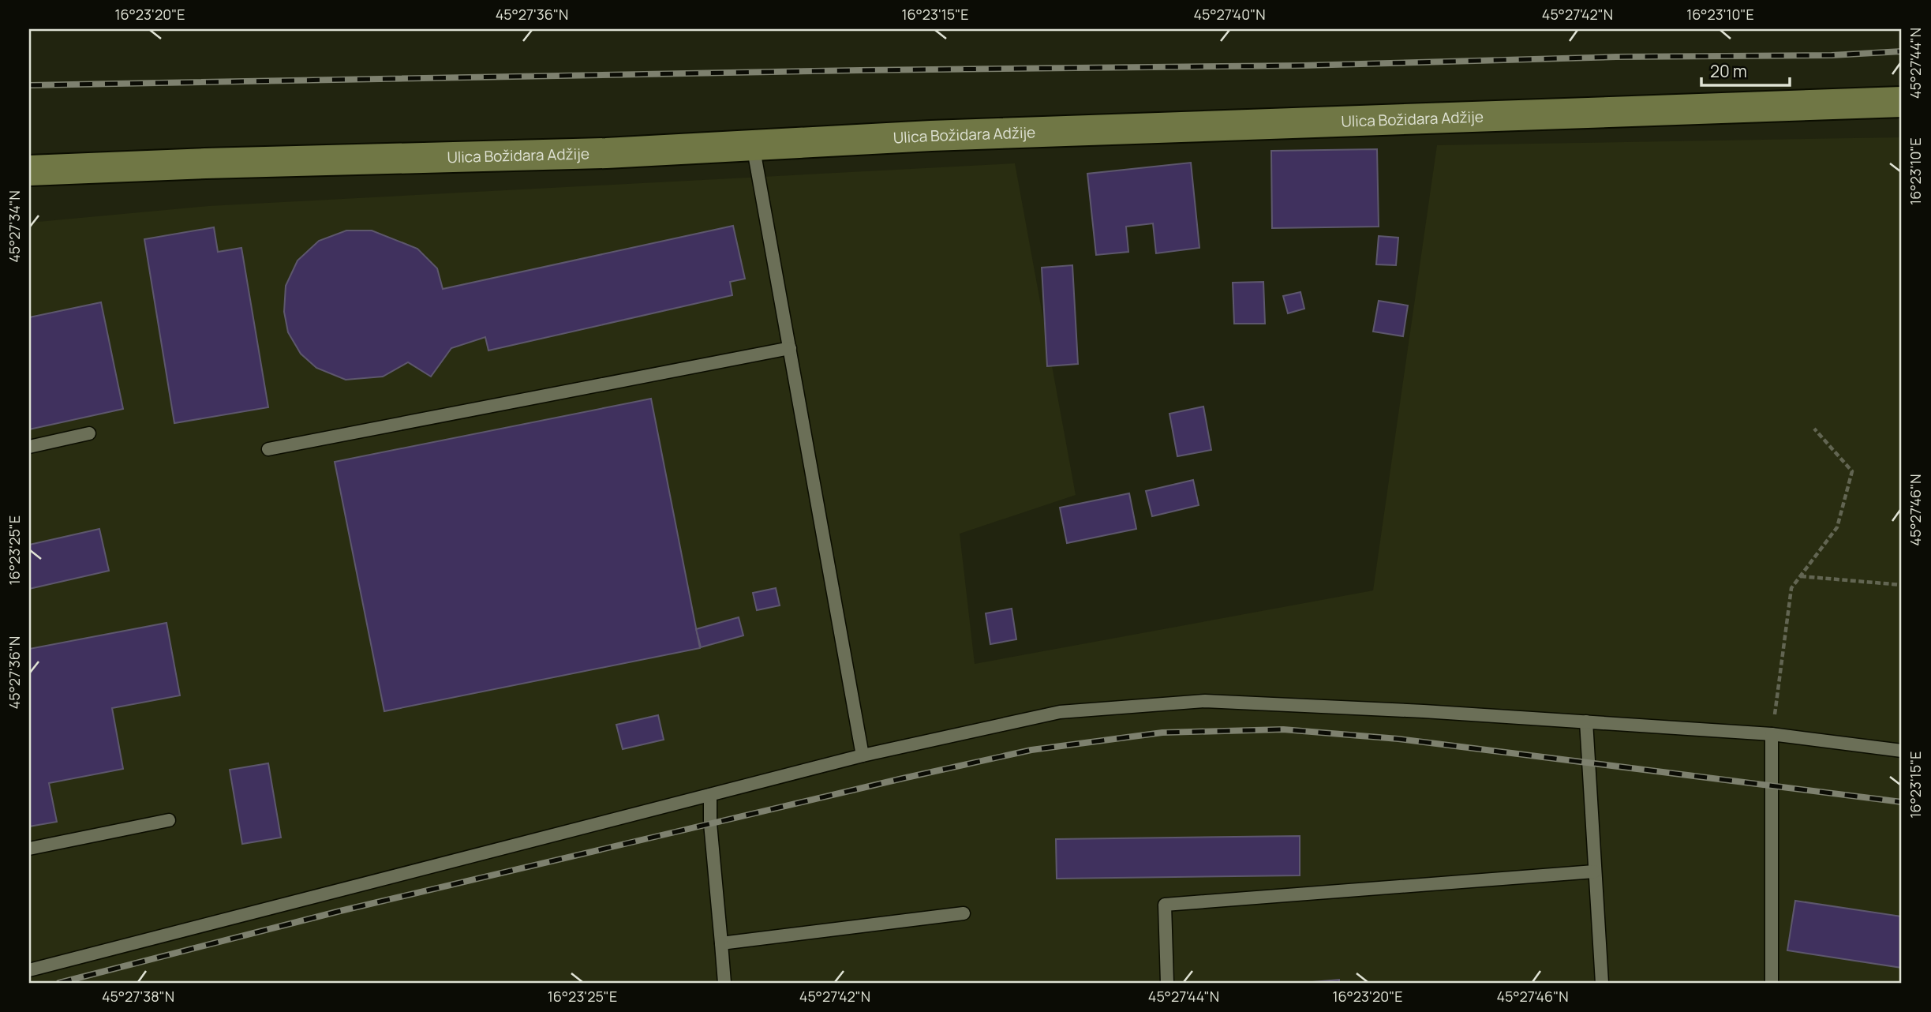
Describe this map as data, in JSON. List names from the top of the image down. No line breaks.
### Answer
{"streets":{"main road":["Ulica Božidara Adžije"]},"scale_bar":"20 m","coordinates":["16°23'20\"E","45°27'36\"N","16°23'15\"E","45°27'40\"N","45°27'42\"N","16°23'10\"E","45°27'44\"N","45°27'34\"N","45°27'46\"N","16°23'25\"E","45°27'38\"N"]}
